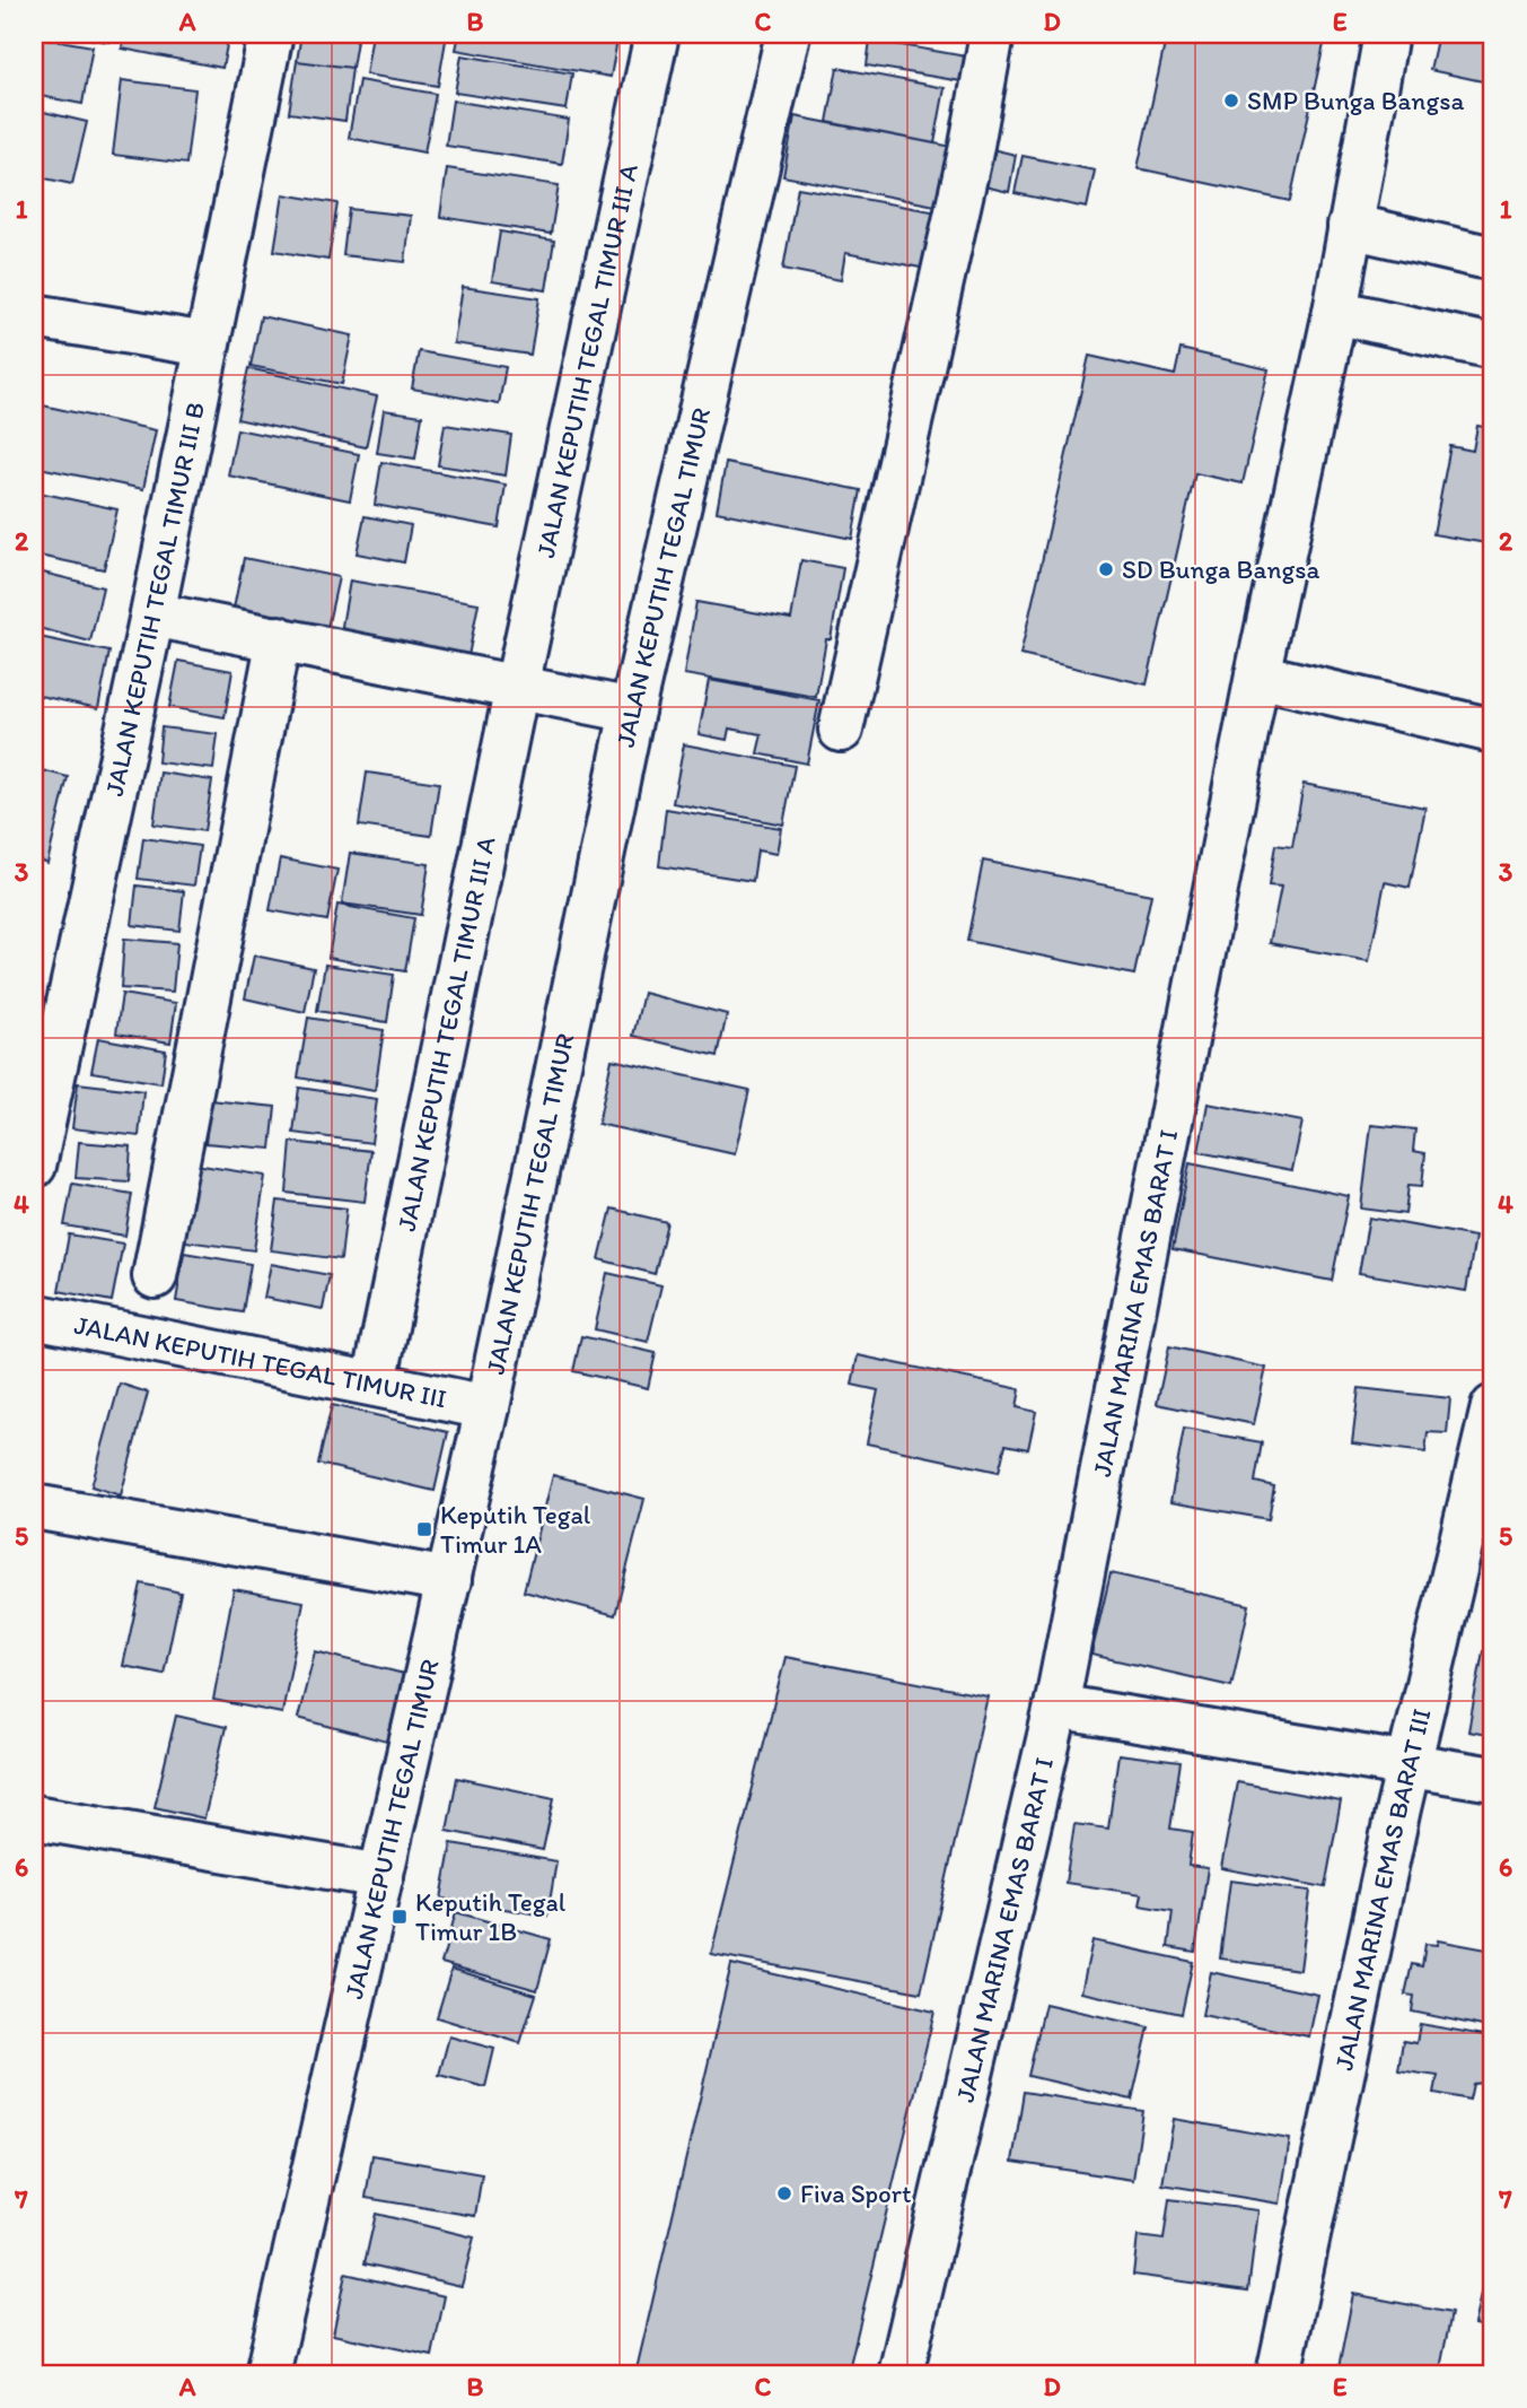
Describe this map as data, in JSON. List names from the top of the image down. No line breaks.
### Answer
{"streets":{"street":["JALAN KEPUTIH TEGAL TIMUR III A","JALAN KEPUTIH TEGAL TIMUR","JALAN KEPUTIH TEGAL TIMUR III B","JALAN MARINA EMAS BARAT I","JALAN KEPUTIH TEGAL TIMUR III","JALAN MARINA EMAS BARAT III"]},"crossings":[["JALAN KEPUTIH TEGAL TIMUR III A","JALAN KEPUTIH TEGAL TIMUR III"],["JALAN KEPUTIH TEGAL TIMUR","JALAN KEPUTIH TEGAL TIMUR III"]],"places":{"other":["SMP Bunga Bangsa","SD Bunga Bangsa","Fiva Sport"],"transit":["Keputih Tegal Timur 1A","Keputih Tegal Timur 1B"]},"grid":{"columns":["A","B","C","D","E"],"rows":["1","2","3","4","5","6","7"]}}
